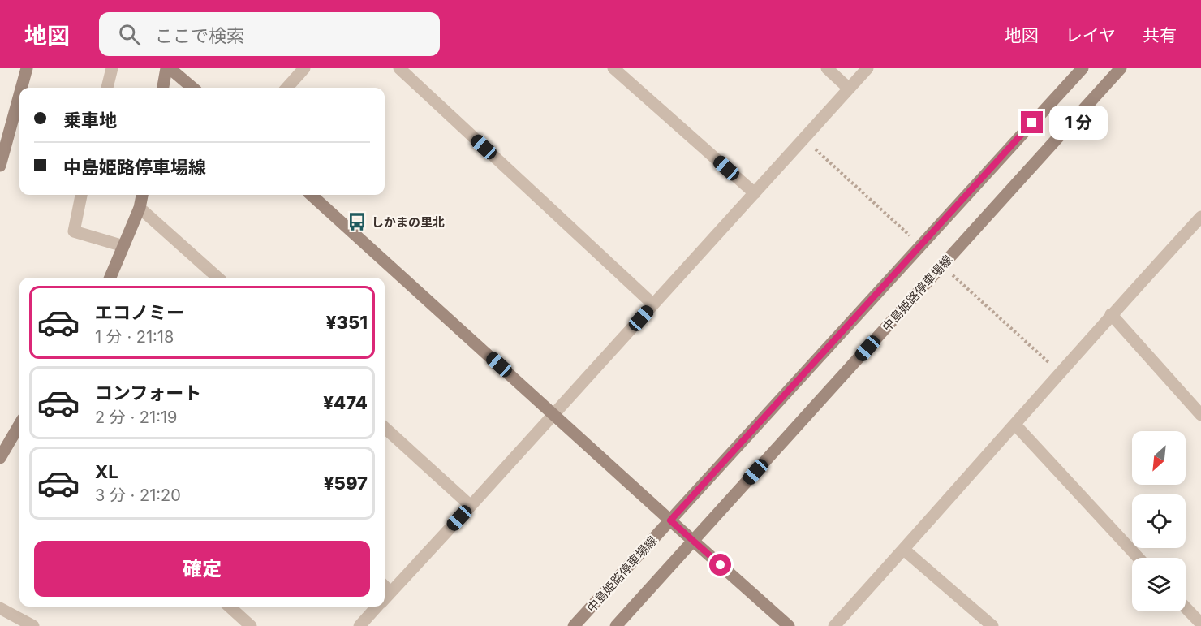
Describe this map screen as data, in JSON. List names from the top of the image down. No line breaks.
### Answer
{"streets":{"main road":["中島姫路停車場線"]},"places":{"bus stop":["しかまの里北"]},"north":"bottom left","page":{"header":"地図","search":"ここで検索","nav":["地図","レイヤ","共有"],"banner":["乗車地","中島姫路停車場線"],"bubble":"1 分","list":[{"name":"エコノミー","note":"1 分 · 21:18","value":"¥351"},{"name":"コンフォート","note":"2 分 · 21:19","value":"¥474"},{"name":"XL","note":"3 分 · 21:20","value":"¥597"}],"buttons":"確定"}}
